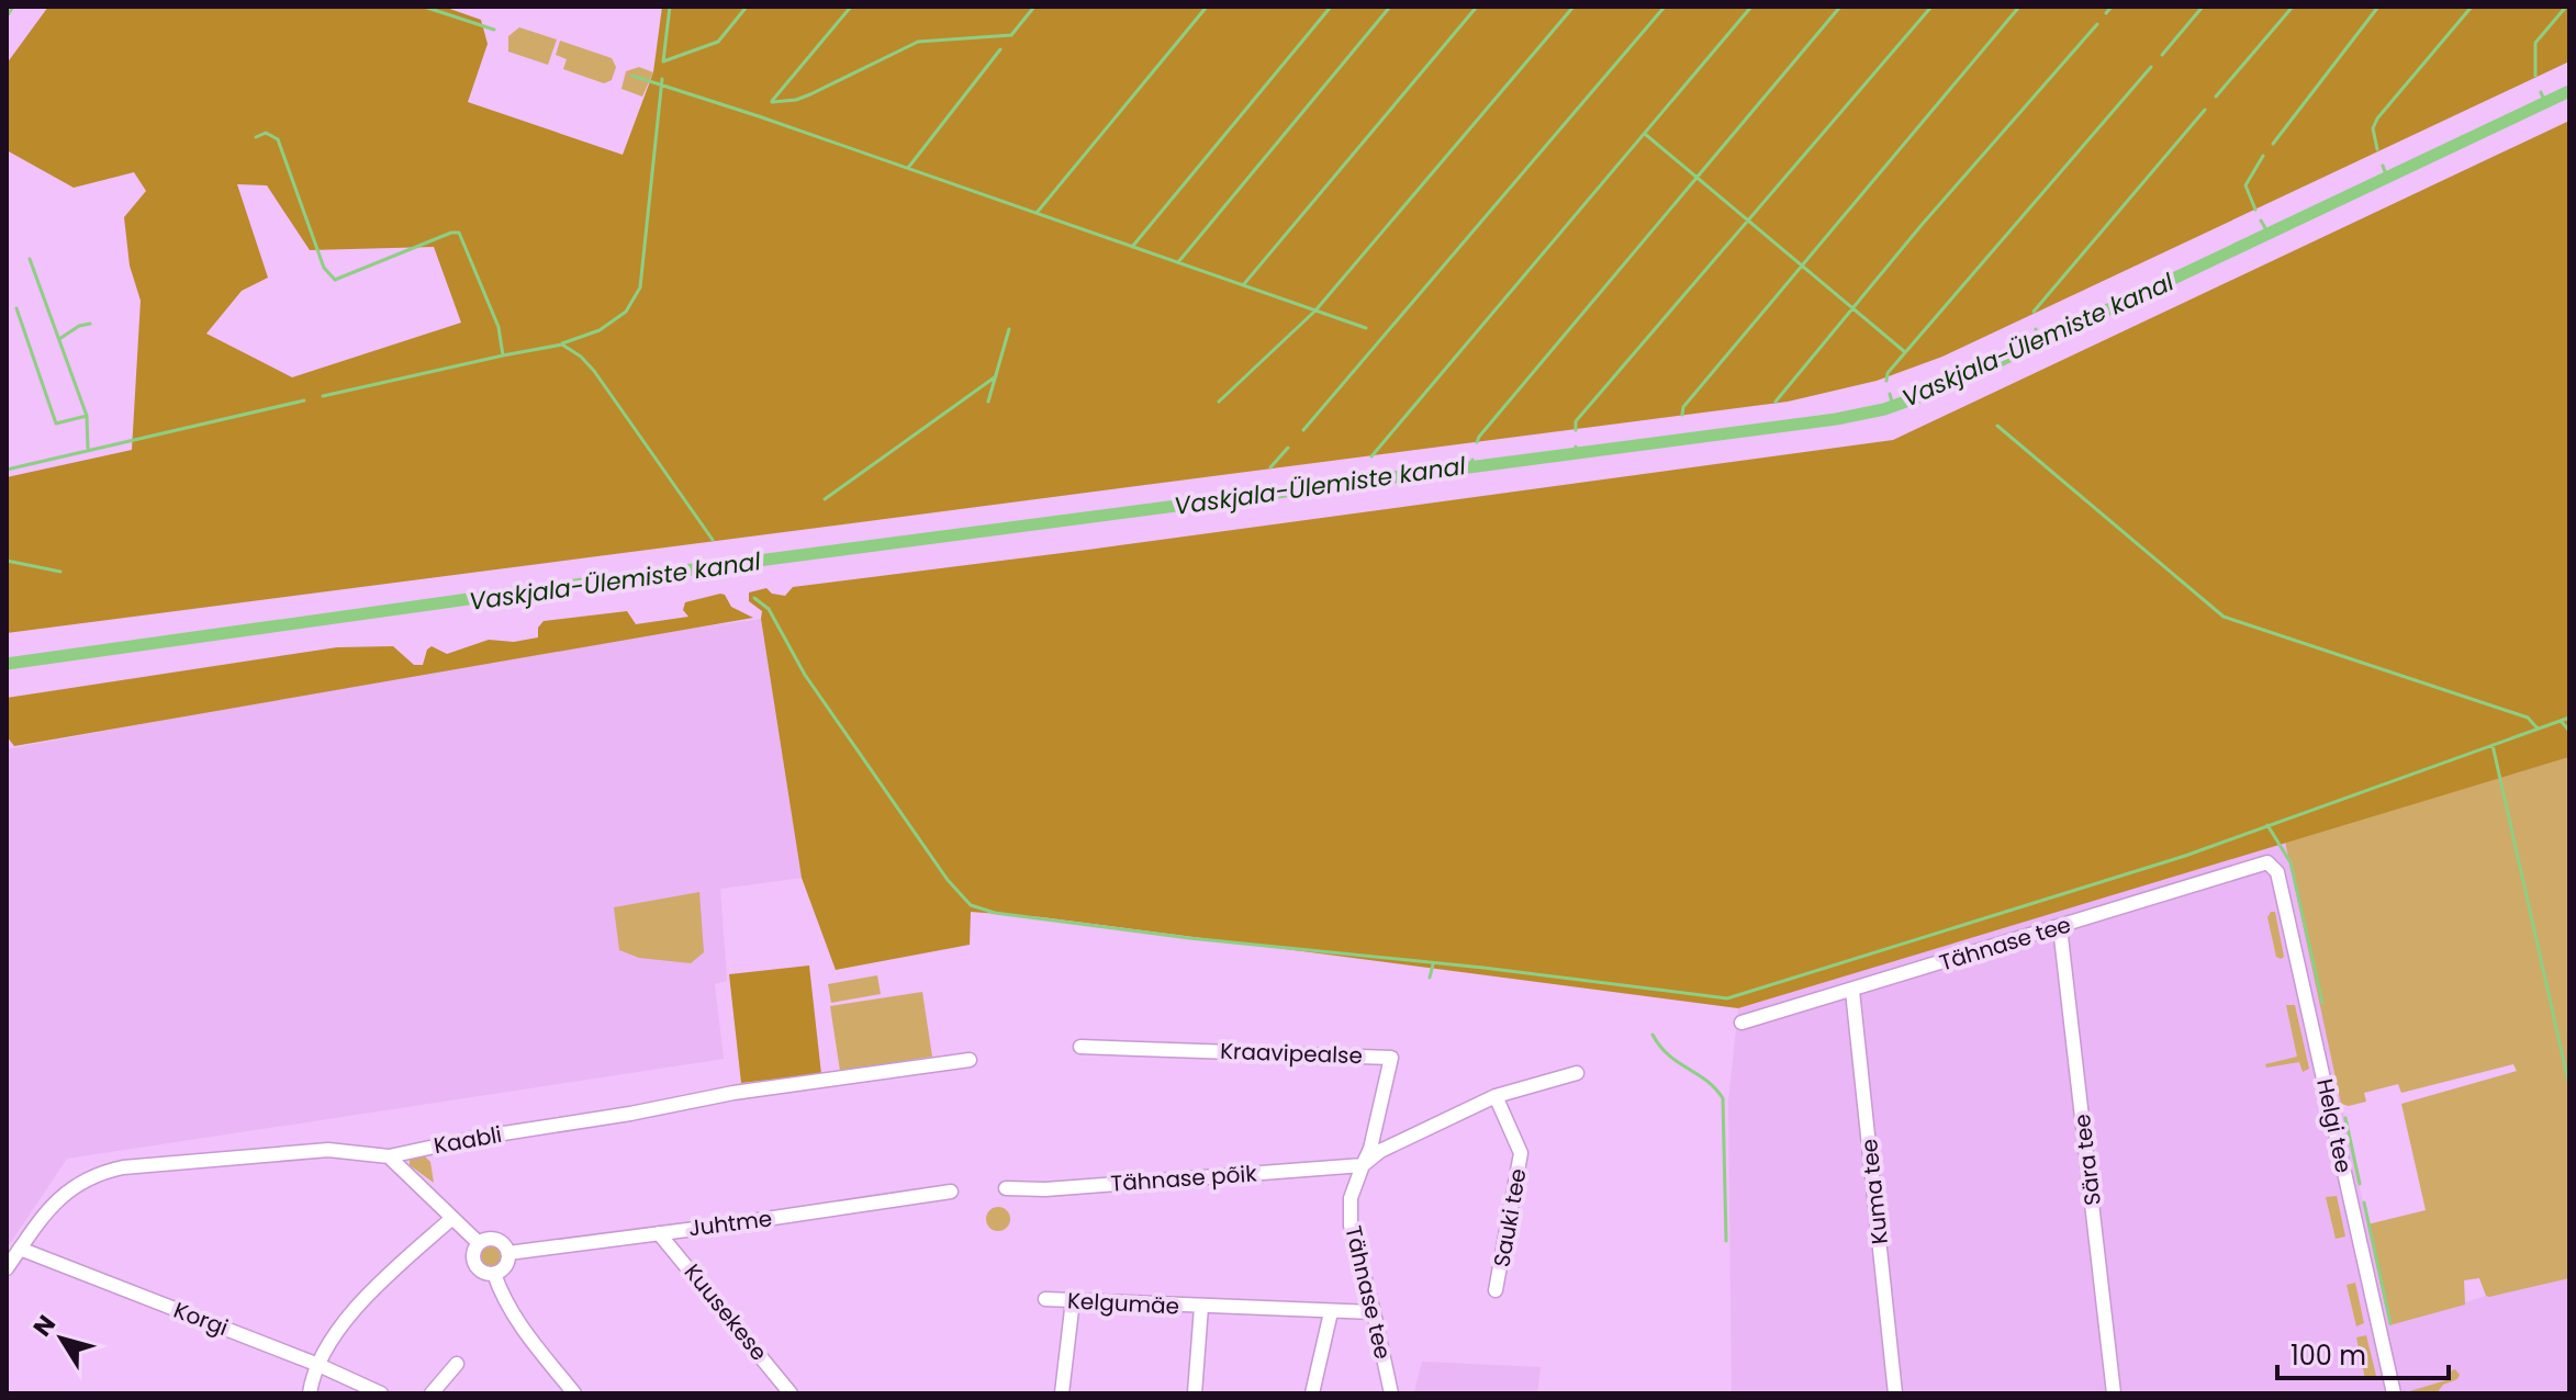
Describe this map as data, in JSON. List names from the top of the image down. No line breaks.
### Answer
{"streets":{"street":["Tähnase tee","Kraavipealse","Helgi tee","Kaabli","Sära tee","Tähnase põik","Kuma tee","Sauki tee","Juhtme","Kelgumäe","Kuusekese","Korgi"]},"crossings":[["Tähnase tee","Kraavipealse"],["Tähnase tee","Helgi tee"],["Tähnase tee","Sära tee"],["Tähnase tee","Tähnase põik"],["Tähnase tee","Kuma tee"],["Tähnase tee","Kelgumäe"],["Kraavipealse","Tähnase põik"],["Kaabli","Juhtme"],["Kaabli","Korgi"],["Juhtme","Kuusekese"]],"water":["Vaskjala-Ülemiste kanal"],"scale_bar":"100 m","north":"top left"}
